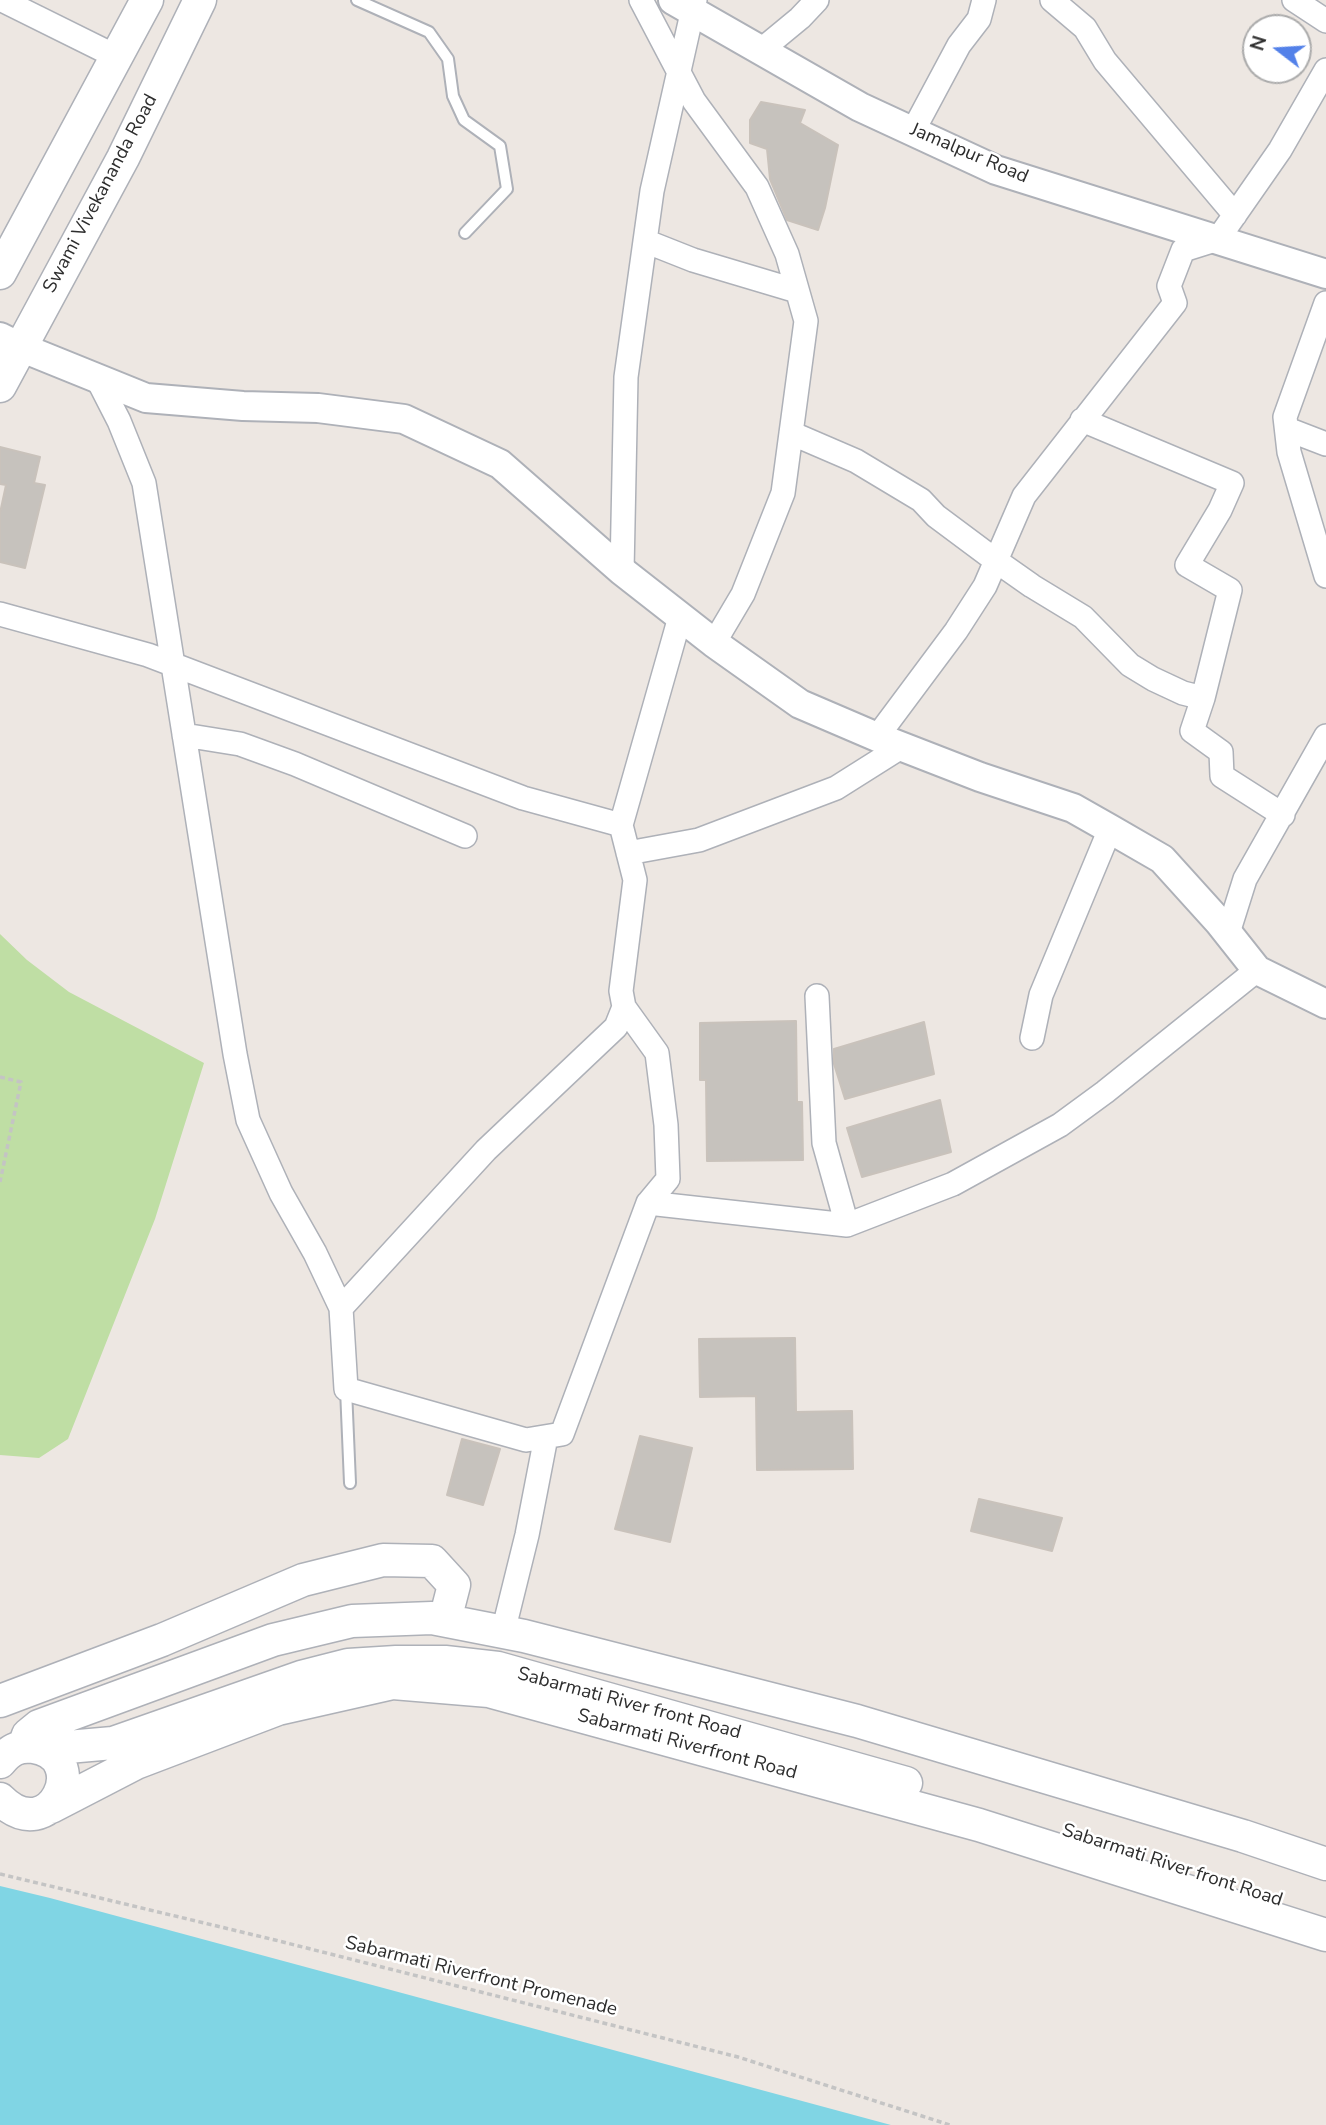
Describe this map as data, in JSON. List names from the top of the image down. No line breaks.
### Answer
{"streets":{"main road":["Swami Vivekananda Road","Sabarmati River front Road","Sabarmati Riverfront Road"],"street":["Jamalpur Road"],"path":["Sabarmati Riverfront Promenade"]},"north":"left"}
